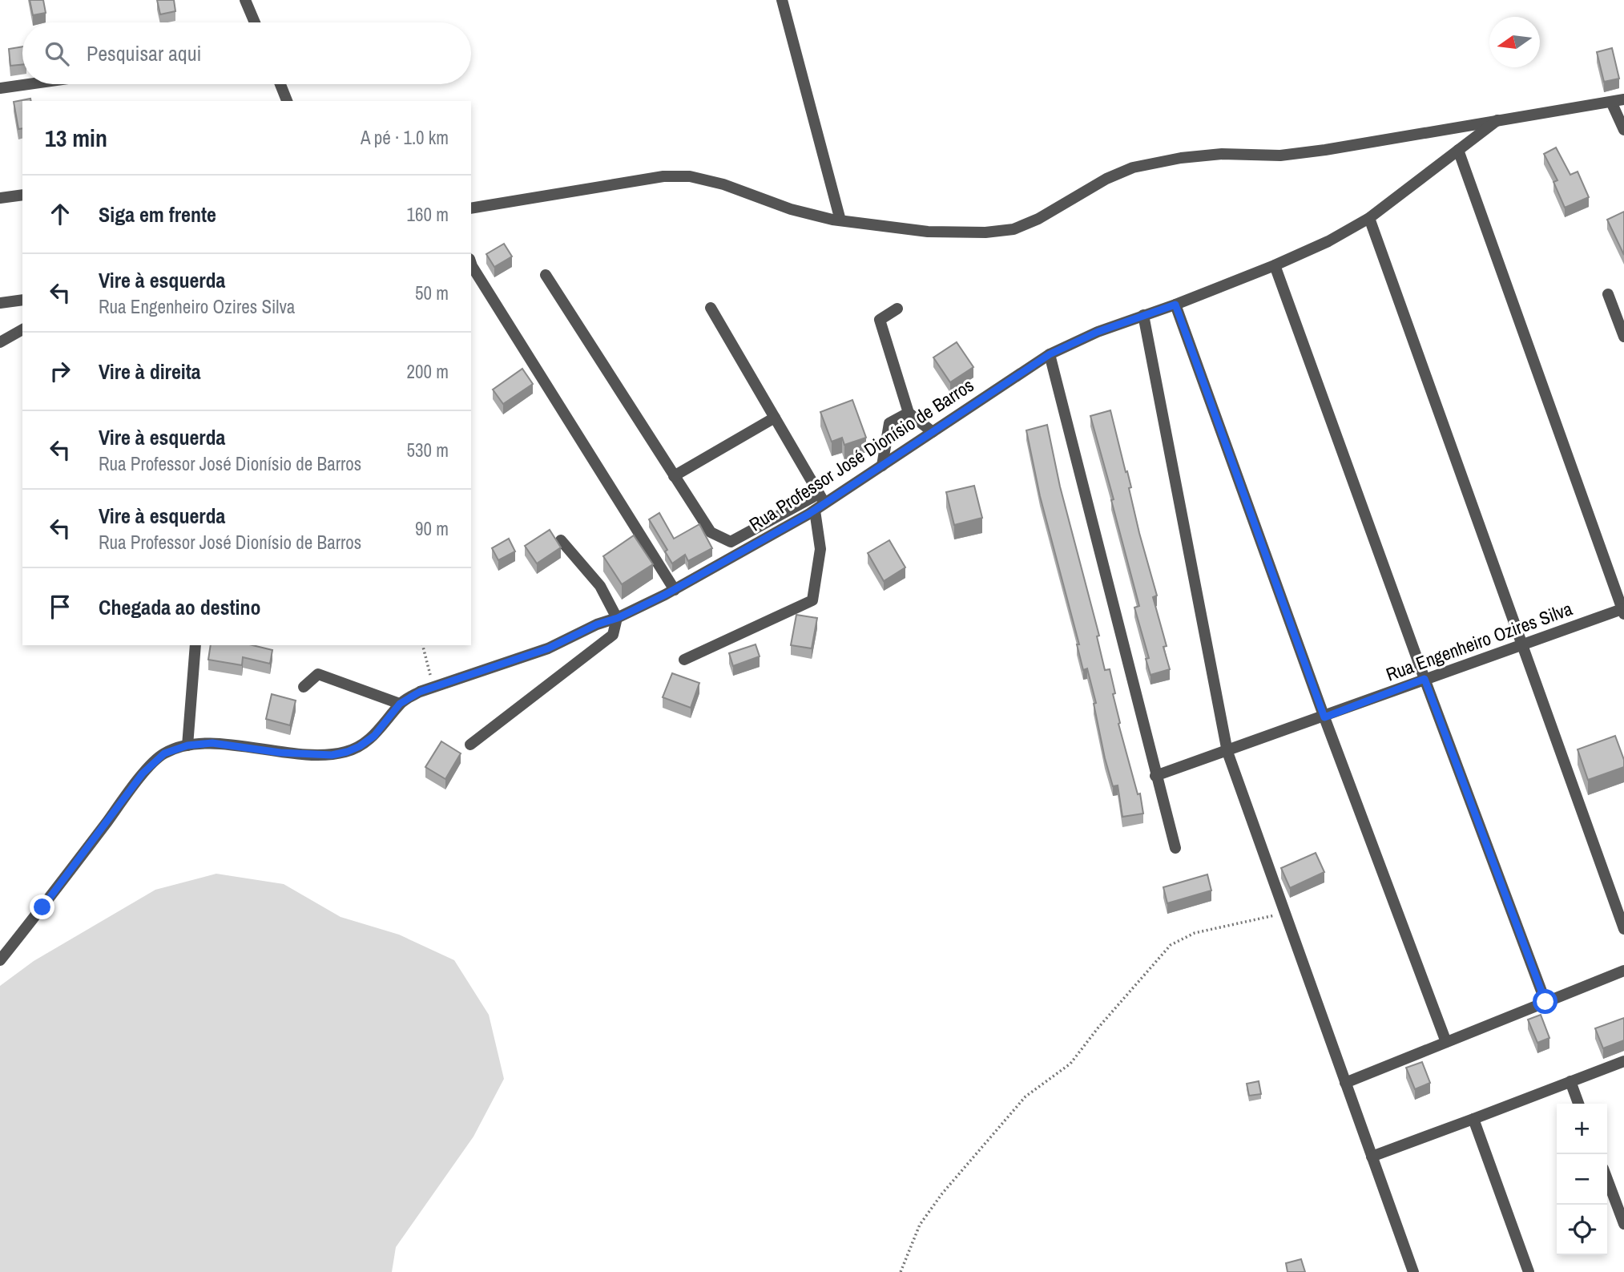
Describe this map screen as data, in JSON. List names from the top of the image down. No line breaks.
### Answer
{"streets":{"street":["Rua Professor José Dionísio de Barros","Rua Engenheiro Ozires Silva"]},"north":"left","page":{"search":"Pesquisar aqui","heading":["13 min","A pé · 1.0 km"],"list":[["Siga em frente","160 m"],["Vire à esquerda","Rua Engenheiro Ozires Silva","50 m"],["Vire à direita","200 m"],["Vire à esquerda","Rua Professor José Dionísio de Barros","530 m"],["Vire à esquerda","Rua Professor José Dionísio de Barros","90 m"],"Chegada ao destino"],"map_buttons":["+","−"]}}
